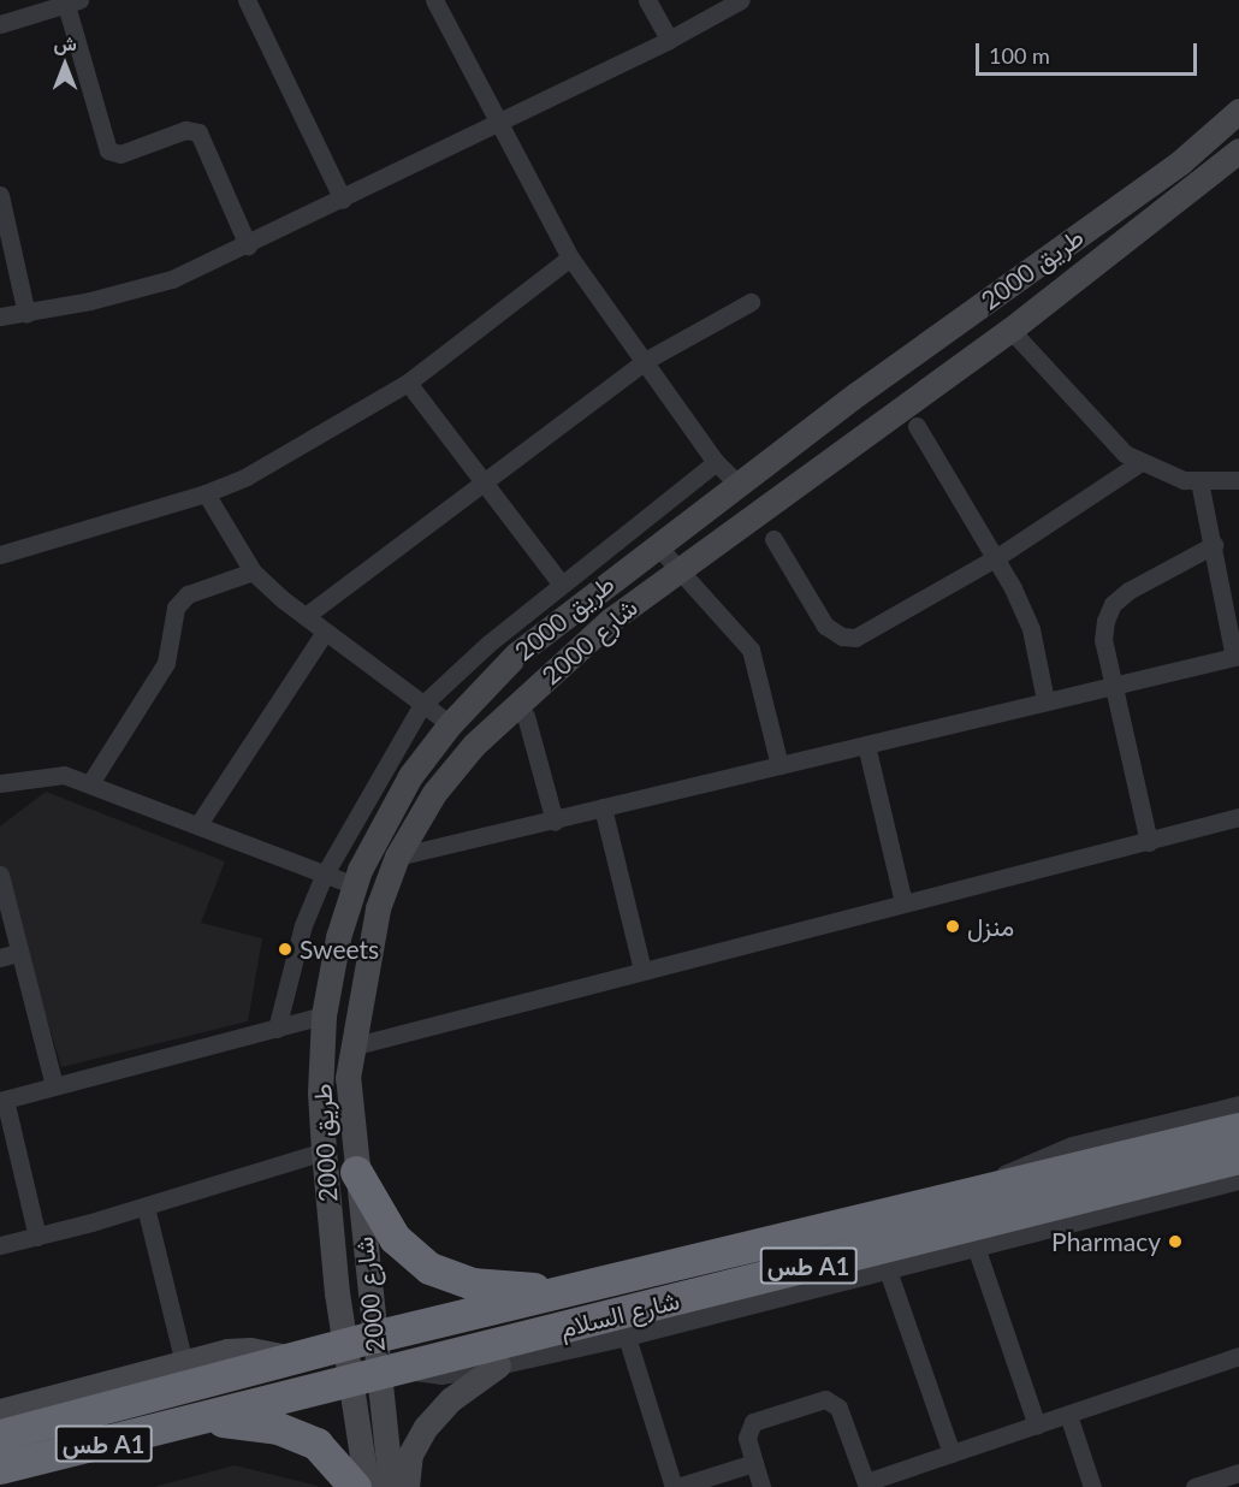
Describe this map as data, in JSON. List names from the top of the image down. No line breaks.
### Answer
{"streets":{"highway":["طس A1","شارع السلام"],"street":["طريق 2000","شارع 2000"]},"crossings":[["طريق 2000","شارع 2000"],["طريق 2000","شارع السلام"],["شارع 2000","شارع السلام"]],"places":["منزل","Sweets","Pharmacy"],"scale_bar":"100 m","north":"top"}
